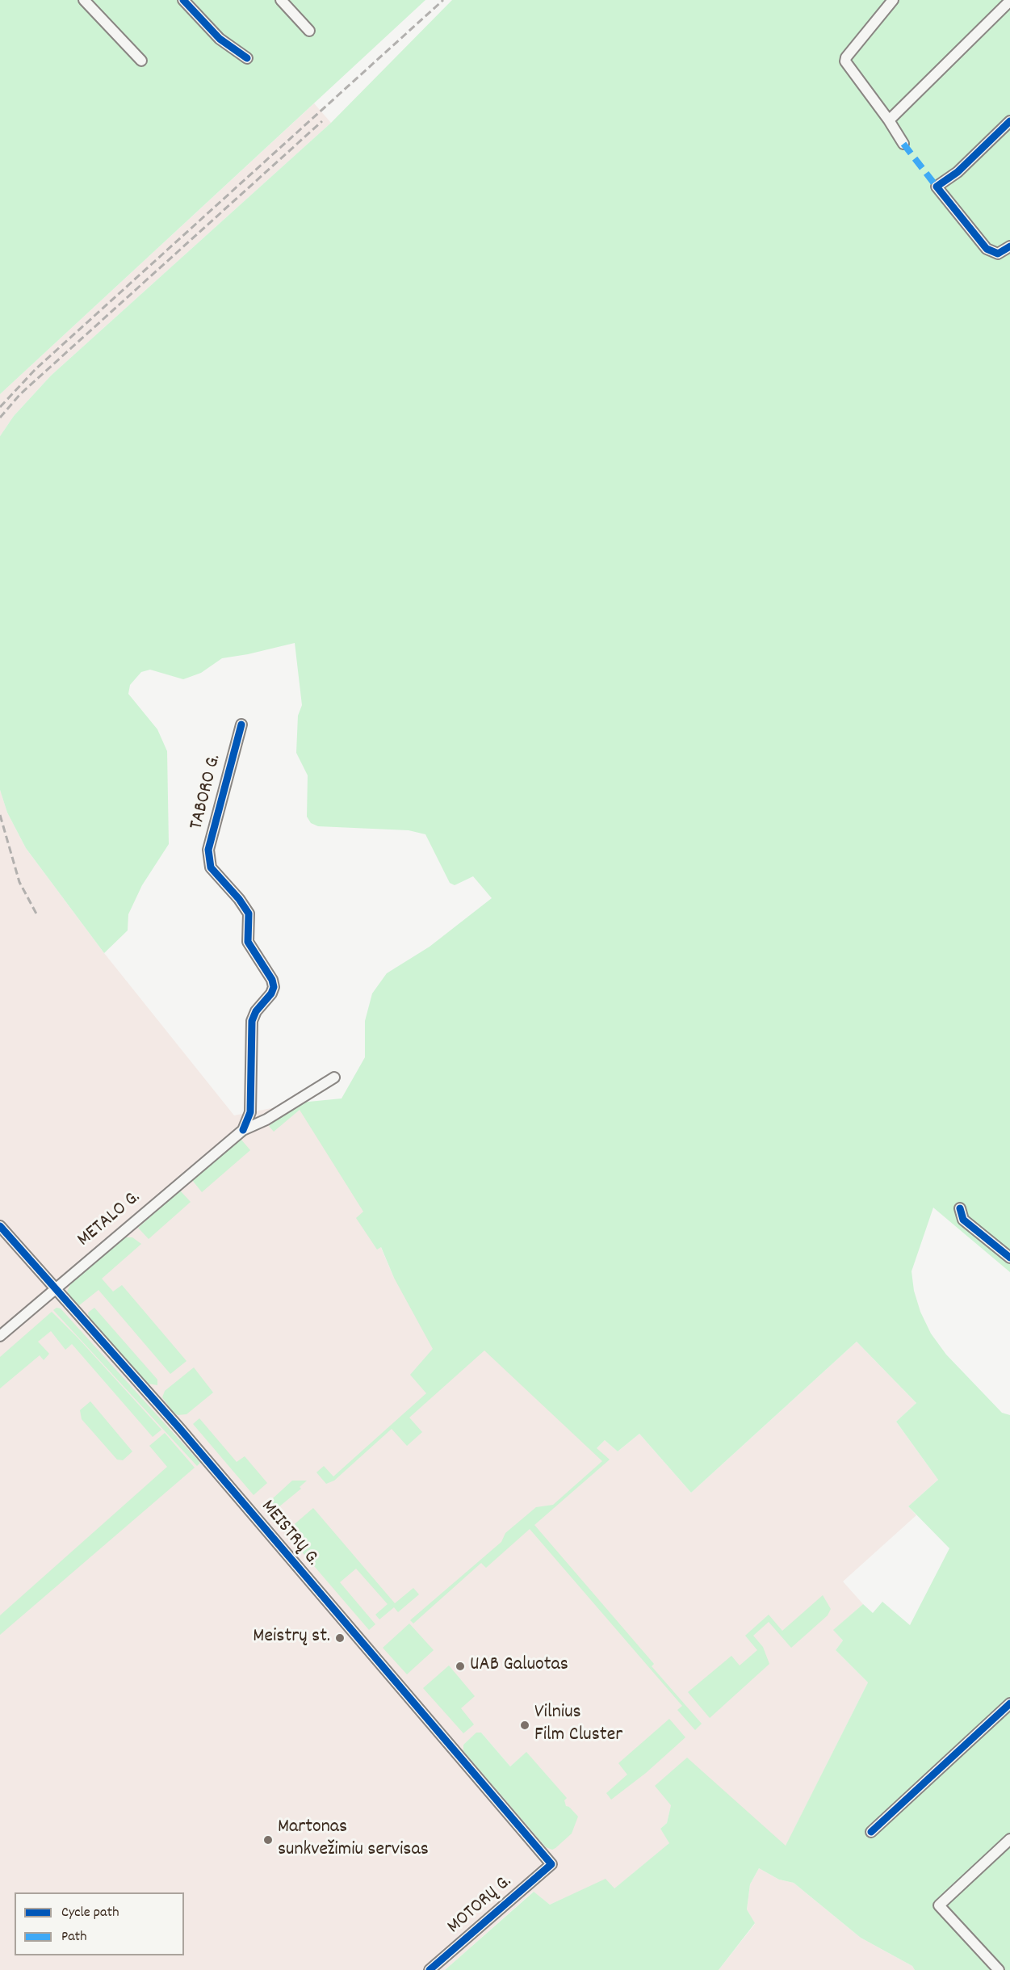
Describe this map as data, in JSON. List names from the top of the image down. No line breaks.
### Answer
{"streets":{"street":["TABORO G.","METALO G.","MEISTRŲ G.","MOTORŲ G."]},"crossings":[["TABORO G.","METALO G."],["METALO G.","MEISTRŲ G."],["MEISTRŲ G.","MOTORŲ G."]],"places":["Meistrų st.","UAB Galuotas","Vilnius Film Cluster","Martonas sunkvežimiu servisas"],"legend":["Cycle path","Path"]}
